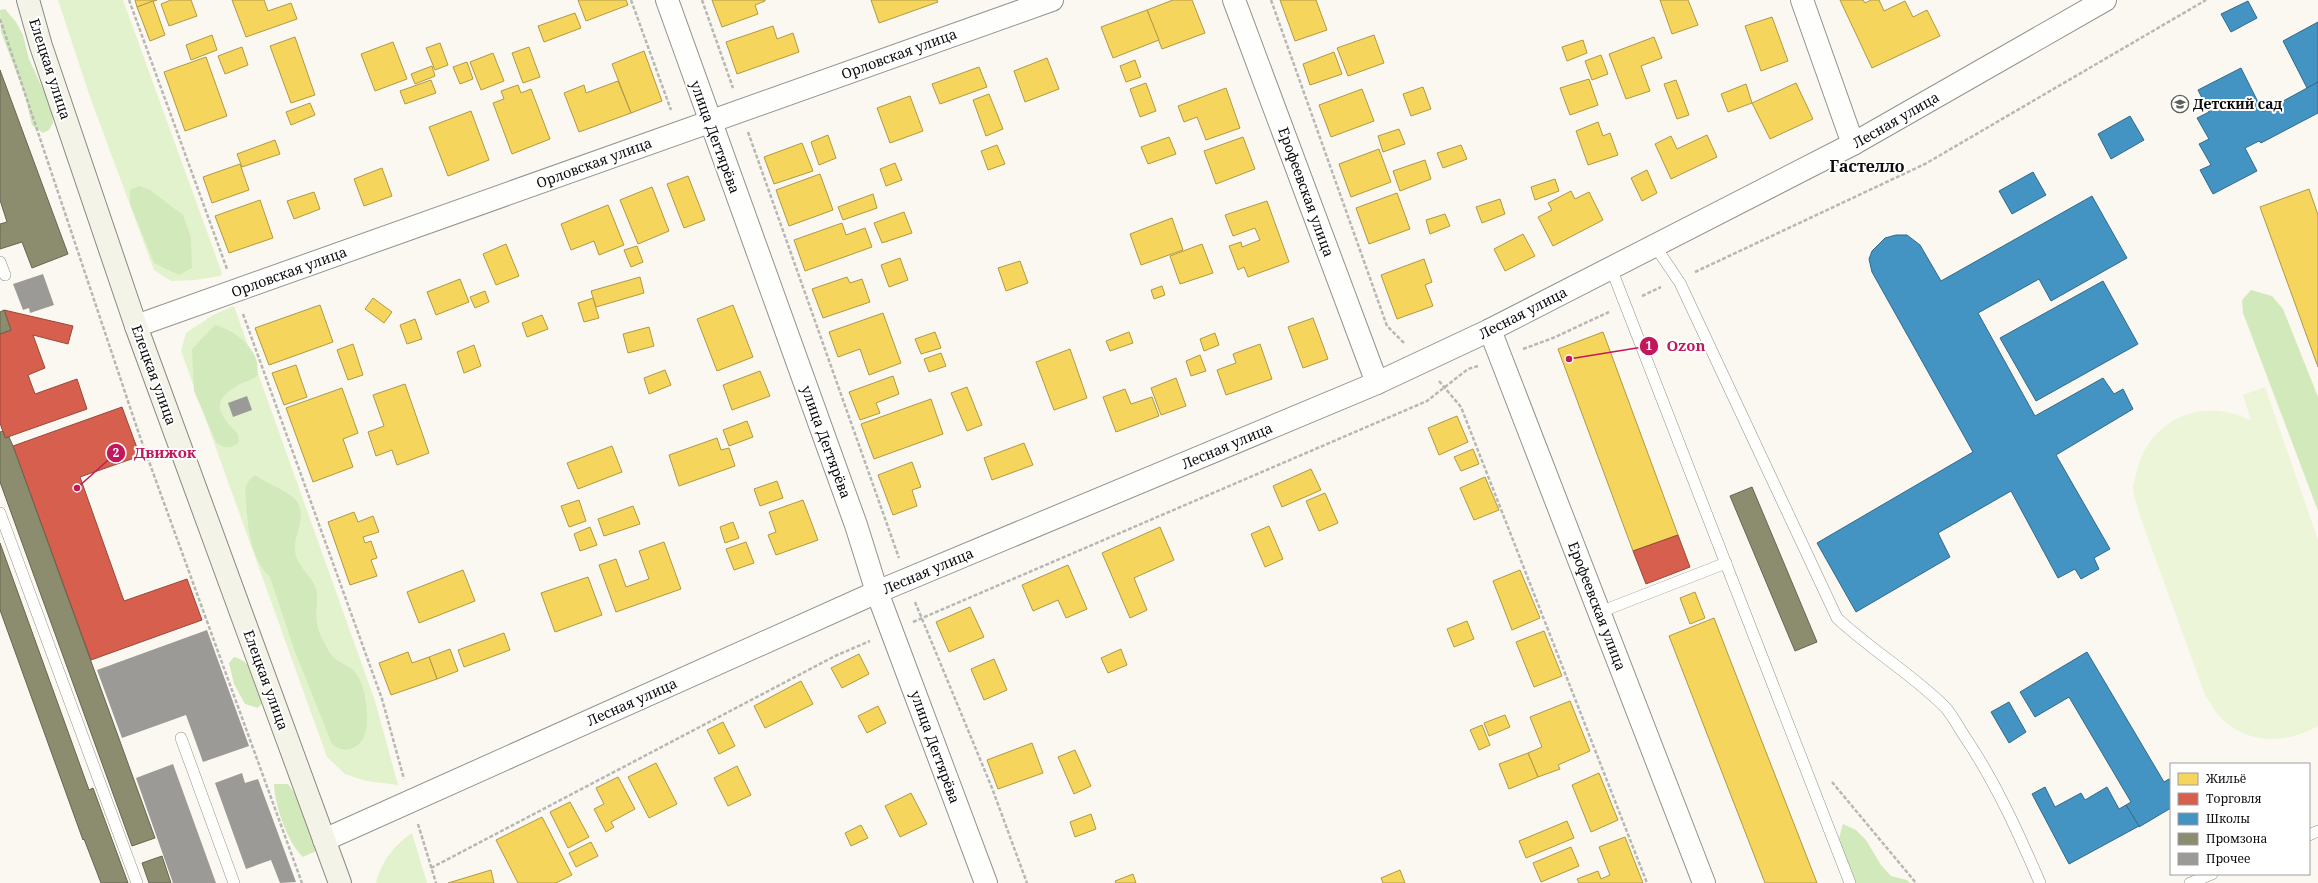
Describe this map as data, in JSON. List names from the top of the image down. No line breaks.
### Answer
{"streets":{"main road":["Елецкая улица"],"street":["Орловская улица","Лесная улица","улица Дегтярёва","Ерофеевская улица"]},"crossings":[["Орловская улица","Елецкая улица"],["Орловская улица","улица Дегтярёва"],["Елецкая улица","Лесная улица"],["Лесная улица","улица Дегтярёва"],["Лесная улица","Ерофеевская улица"]],"districts":["Гастелло"],"places":{"school or university":["Детский сад"],"other":["Ozon","Движок"]},"legend":["Жильё","Торговля","Школы","Промзона","Прочее"]}
